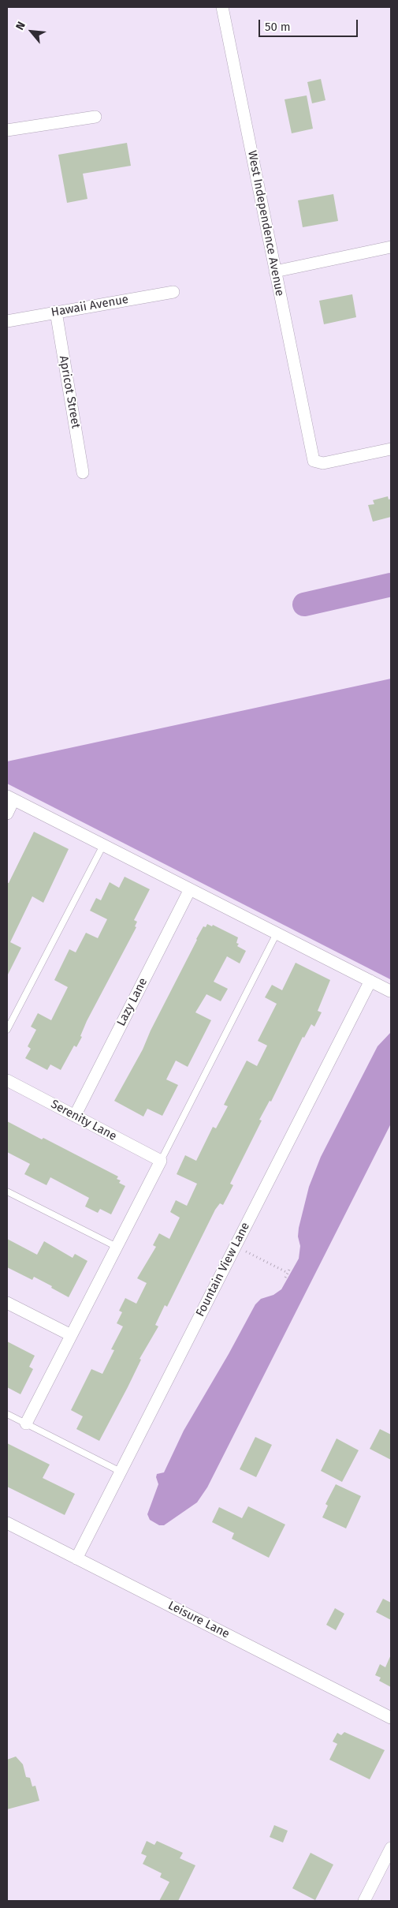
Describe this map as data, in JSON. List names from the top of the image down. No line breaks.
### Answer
{"streets":{"street":["West Independence Avenue","Hawaii Avenue","Apricot Street","Lazy Lane","Serenity Lane","Fountain View Lane","Leisure Lane"]},"crossings":[["Hawaii Avenue","Apricot Street"],["Lazy Lane","Serenity Lane"],["Fountain View Lane","Leisure Lane"]],"scale_bar":"50 m","north":"top left"}
